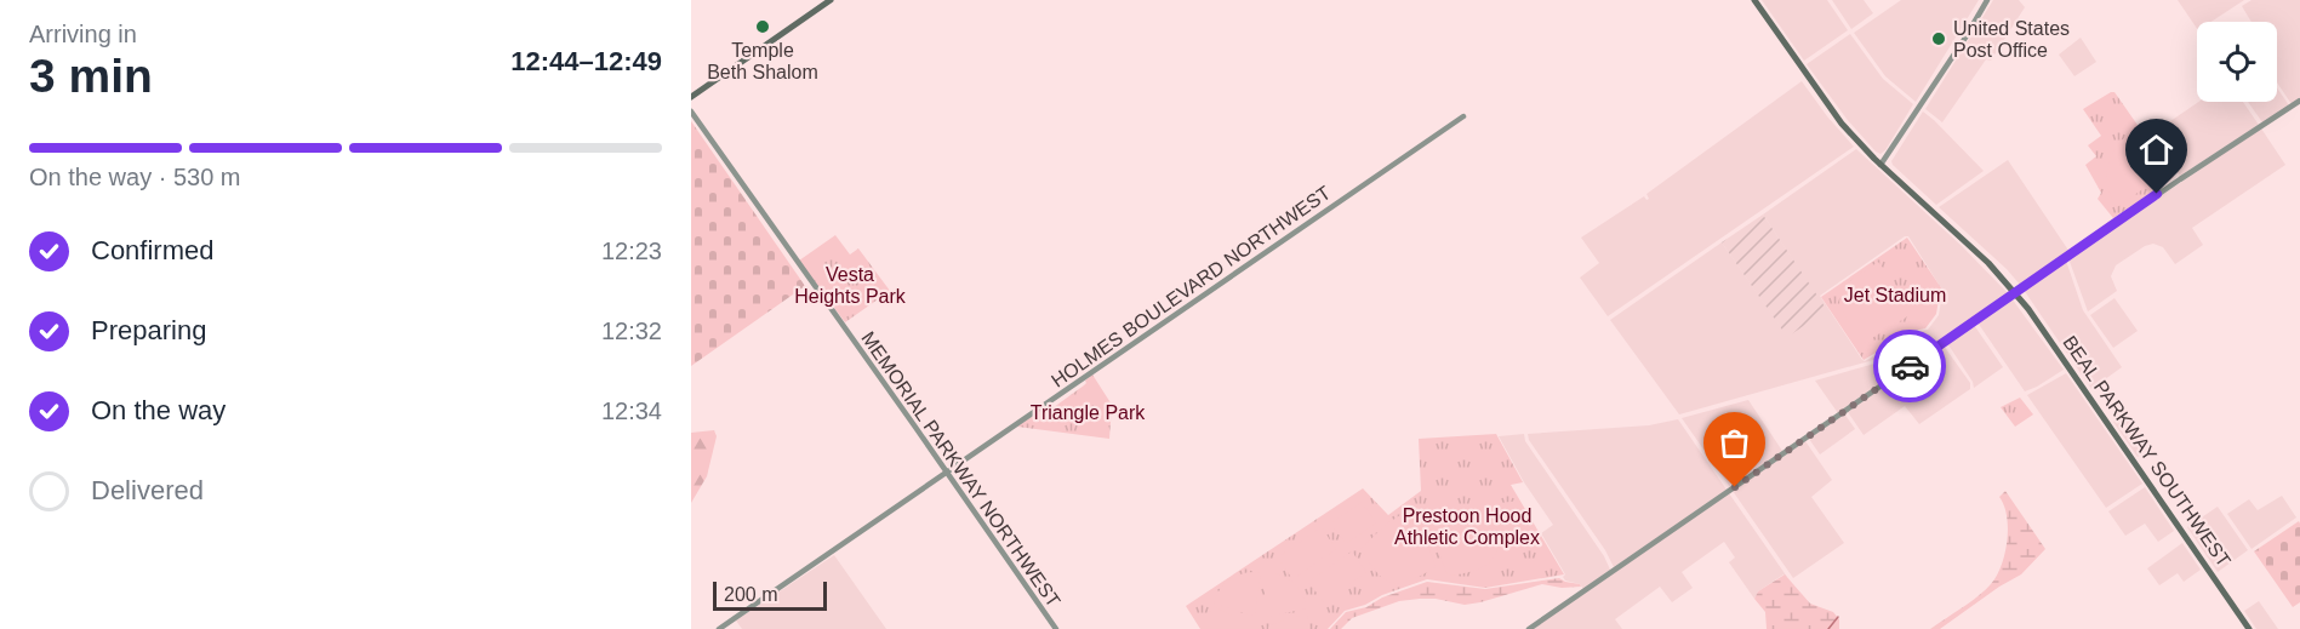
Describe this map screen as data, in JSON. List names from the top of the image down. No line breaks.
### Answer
{"streets":{"main road":["BEAL PARKWAY SOUTHWEST"],"street":["HOLMES BOULEVARD NORTHWEST","MEMORIAL PARKWAY NORTHWEST"]},"crossings":[["HOLMES BOULEVARD NORTHWEST","MEMORIAL PARKWAY NORTHWEST"]],"parks":["Vesta Heights Park","Jet Stadium","Triangle Park","Prestoon Hood Athletic Complex"],"places":["Temple Beth Shalom","United States Post Office"],"scale_bar":"200 m","page":{"heading":["3 min","Arriving in","12:44–12:49"],"bar":"On the way · 530 m","list":[["Confirmed","12:23"],["Preparing","12:32"],["On the way","12:34"],"Delivered"],"scale":"200 m"}}
